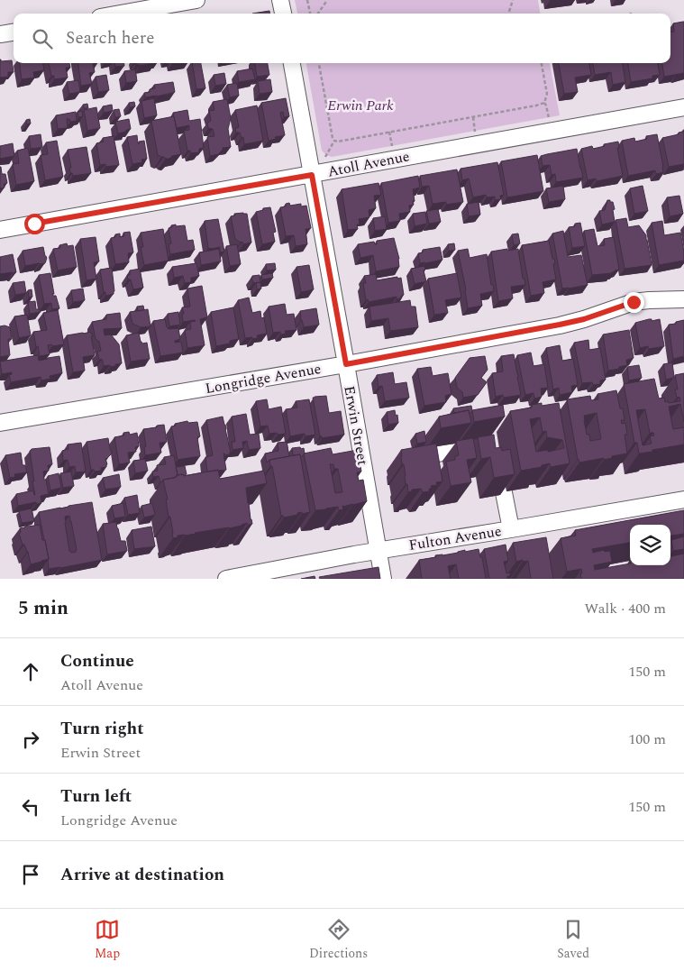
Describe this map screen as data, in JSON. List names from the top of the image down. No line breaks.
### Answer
{"streets":{"street":["Atoll Avenue","Longridge Avenue","Erwin Street","Fulton Avenue"]},"crossings":[["Atoll Avenue","Erwin Street"],["Longridge Avenue","Erwin Street"],["Erwin Street","Fulton Avenue"]],"parks":["Erwin Park"],"page":{"search":"Search here","heading":["5 min","Walk · 400 m"],"list":[["Continue","Atoll Avenue","150 m"],["Turn right","Erwin Street","100 m"],["Turn left","Longridge Avenue","150 m"],"Arrive at destination"],"nav":["Map","Directions","Saved"]}}
